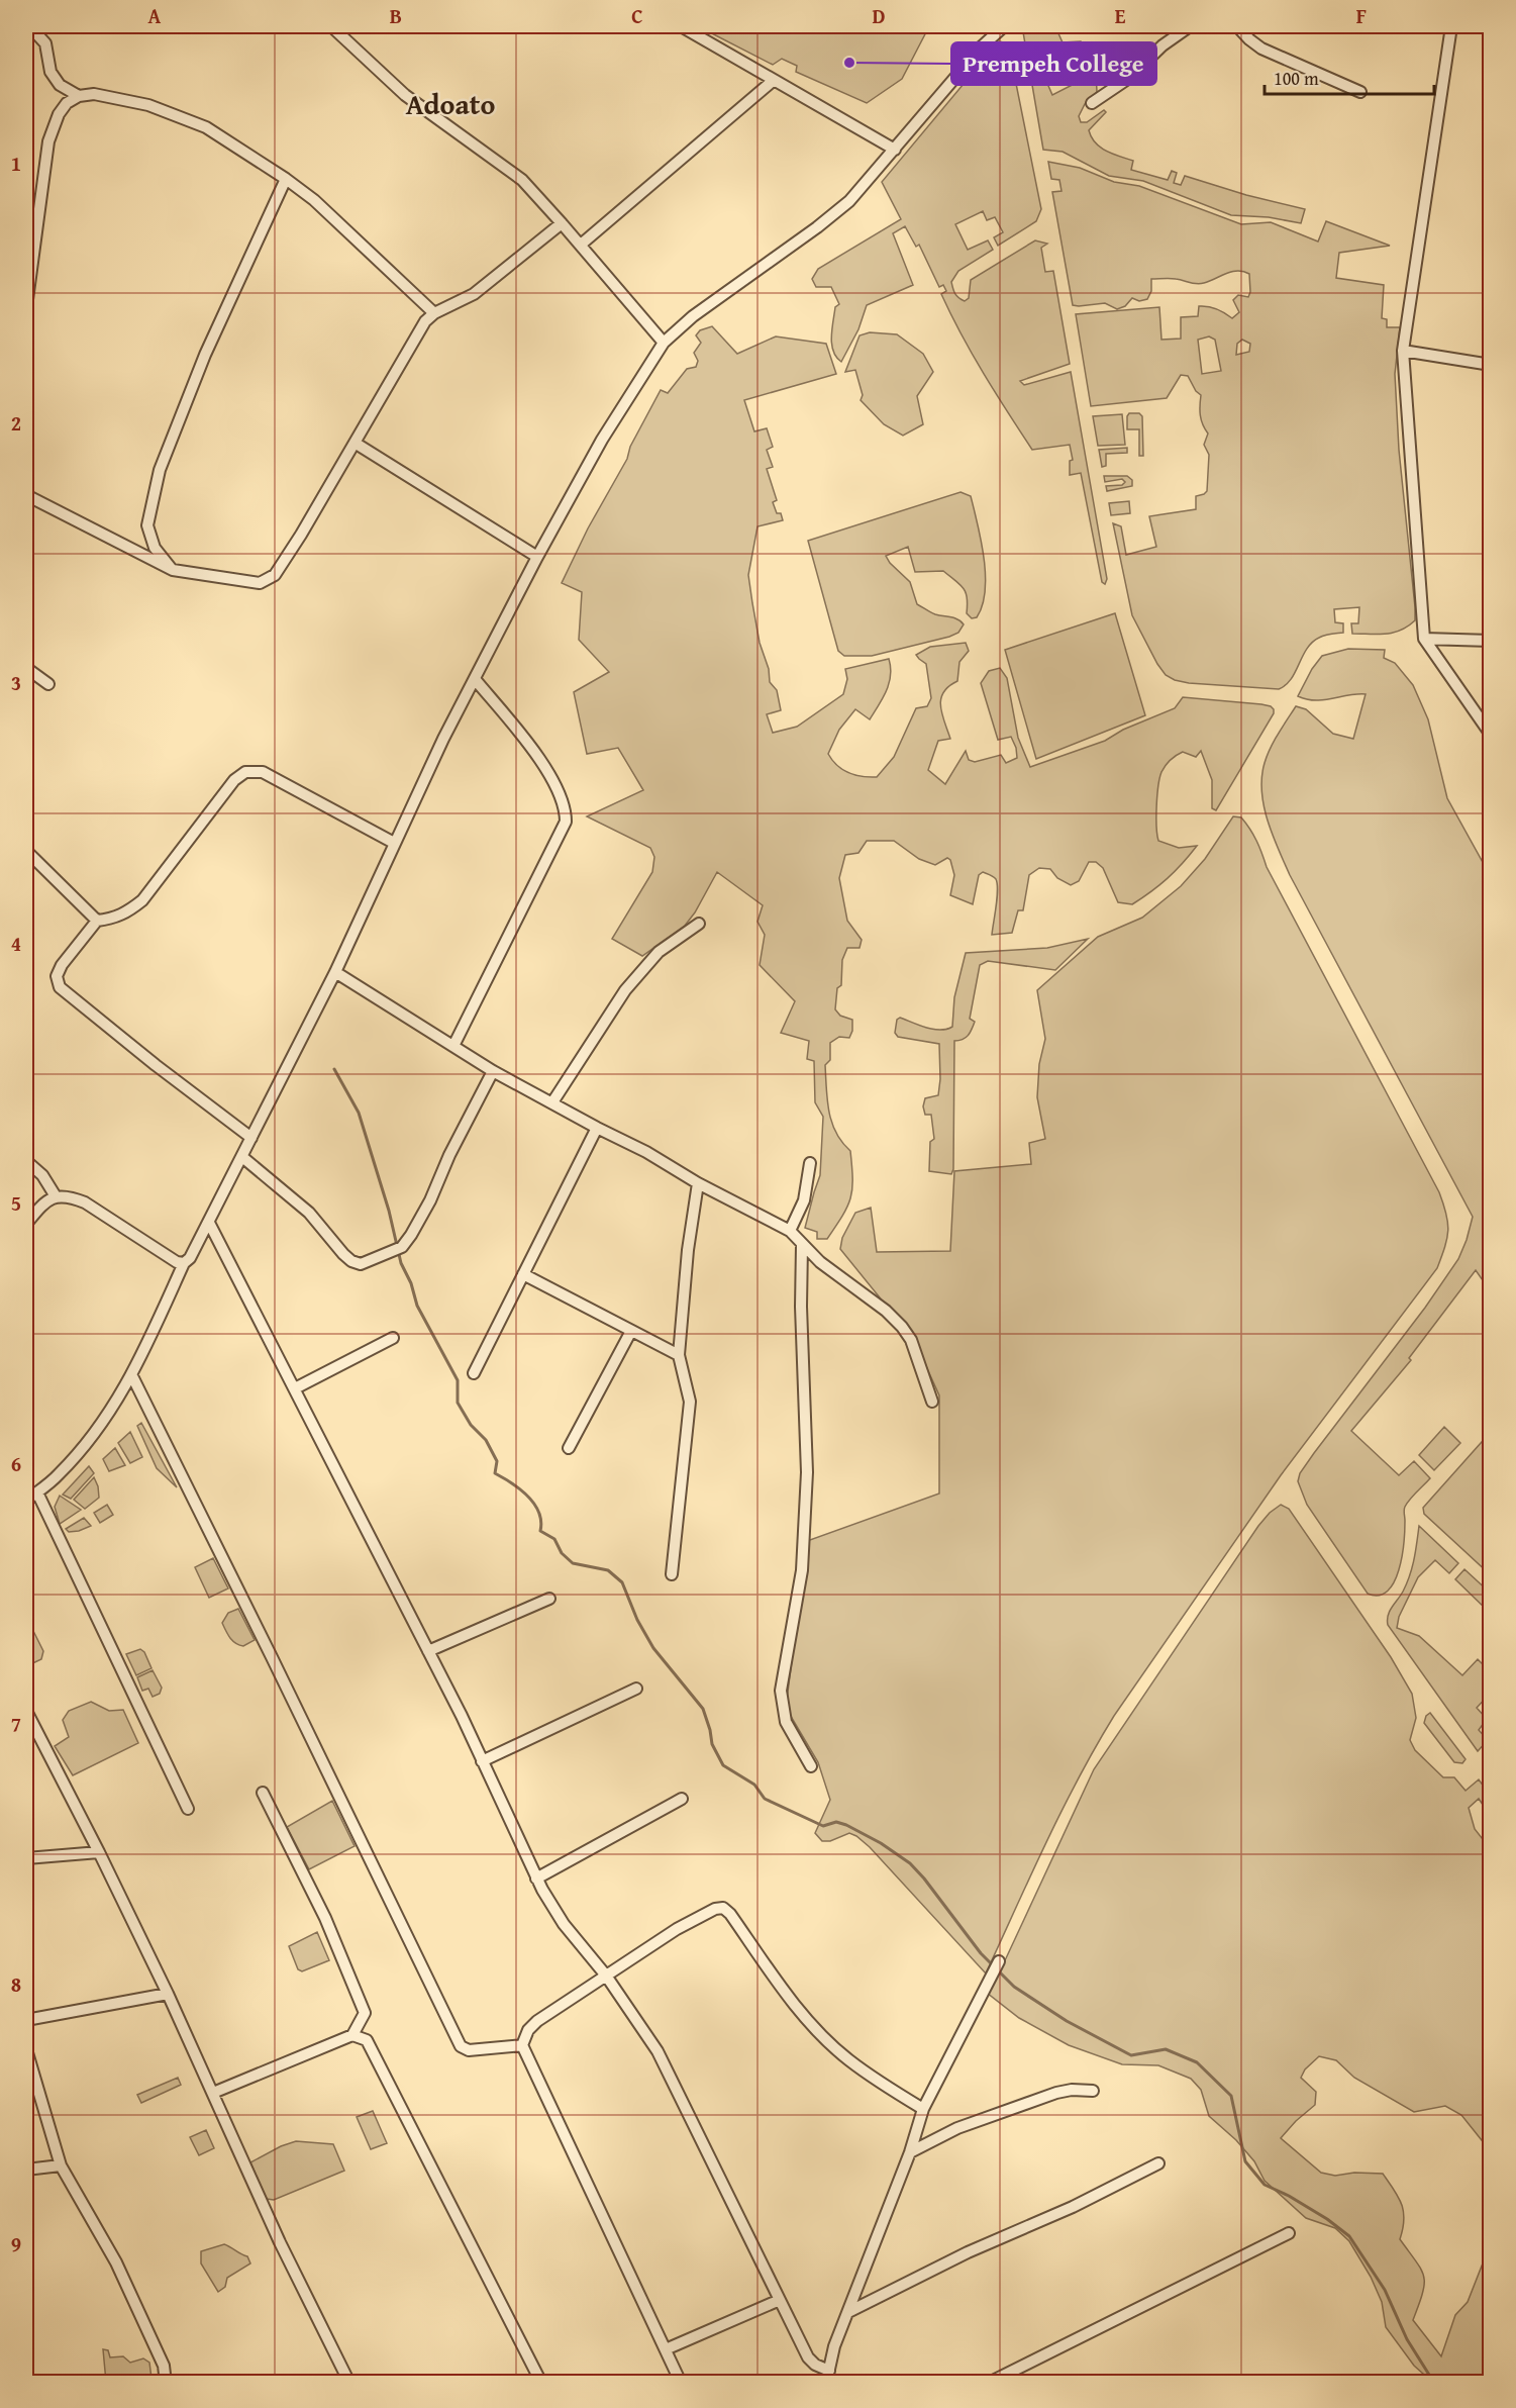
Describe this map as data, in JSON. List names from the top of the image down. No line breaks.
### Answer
{"districts":["Adoato"],"places":["Prempeh College"],"scale_bar":"100 m","grid":{"columns":["A","B","C","D","E","F"],"rows":["1","2","3","4","5","6","7","8","9"]}}
